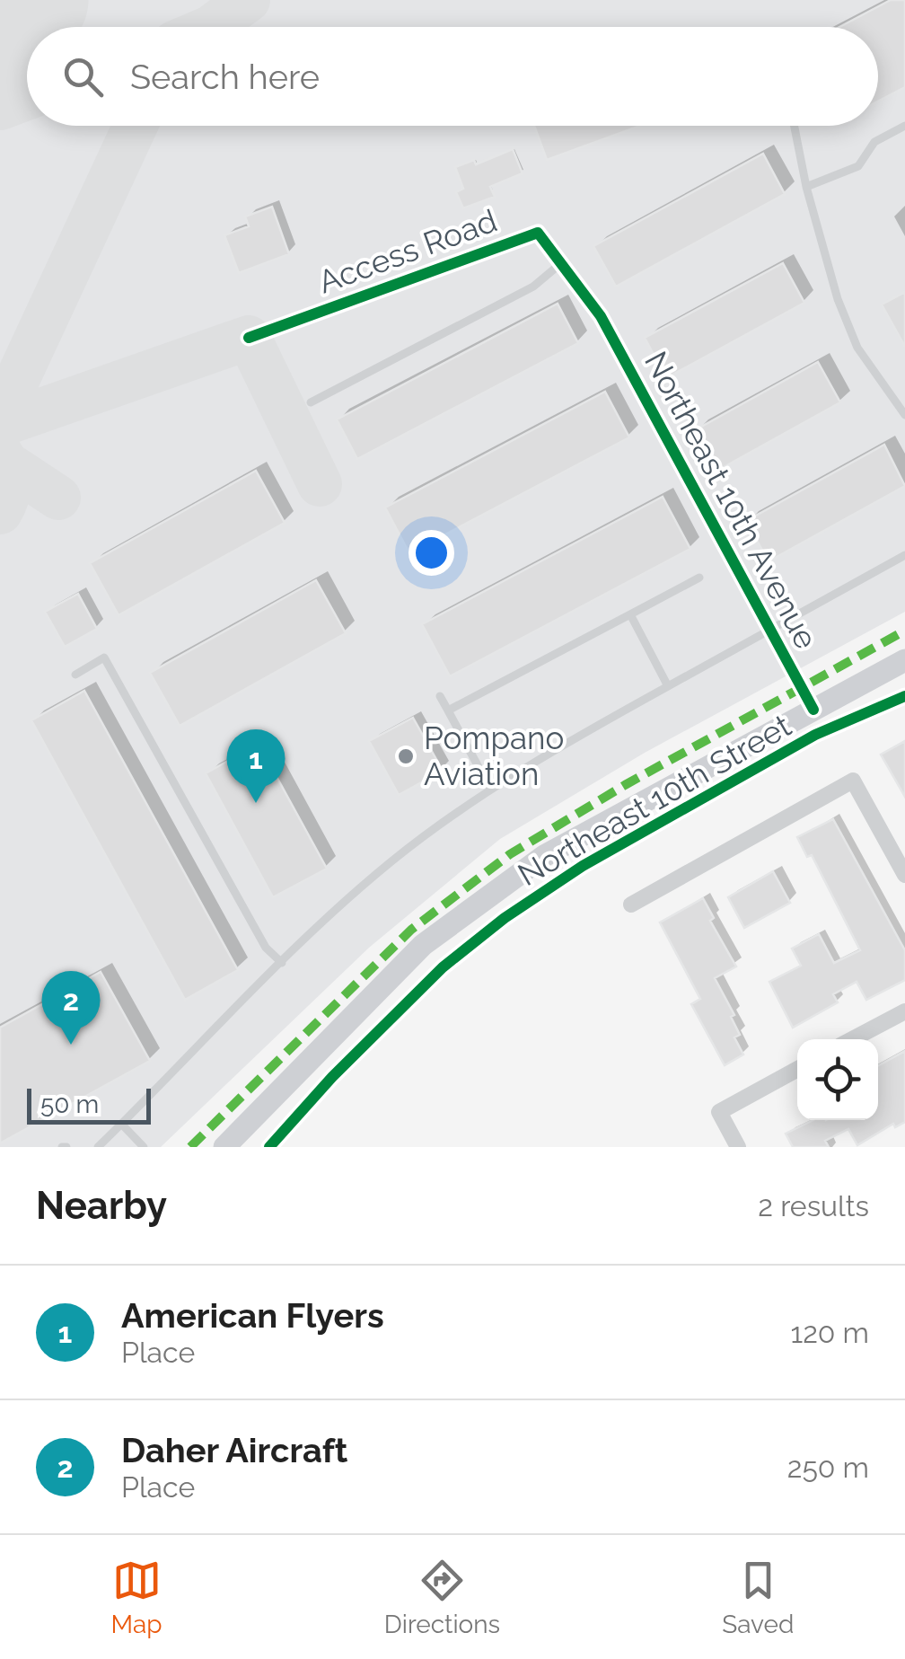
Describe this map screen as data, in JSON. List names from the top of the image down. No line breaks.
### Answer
{"streets":{"street":["Access Road","Northeast 10th Avenue","Northeast 10th Street"]},"crossings":[["Access Road","Northeast 10th Avenue"],["Northeast 10th Avenue","Northeast 10th Street"]],"places":["Pompano Aviation"],"scale_bar":"50 m","page":{"search":"Search here","pins":["1","2"],"scale":"50 m","heading":["Nearby","2 results"],"list":[{"mark":"1","name":"American Flyers","note":"Place","value":"120 m"},{"mark":"2","name":"Daher Aircraft","note":"Place","value":"250 m"}],"nav":["Map","Directions","Saved"]}}
